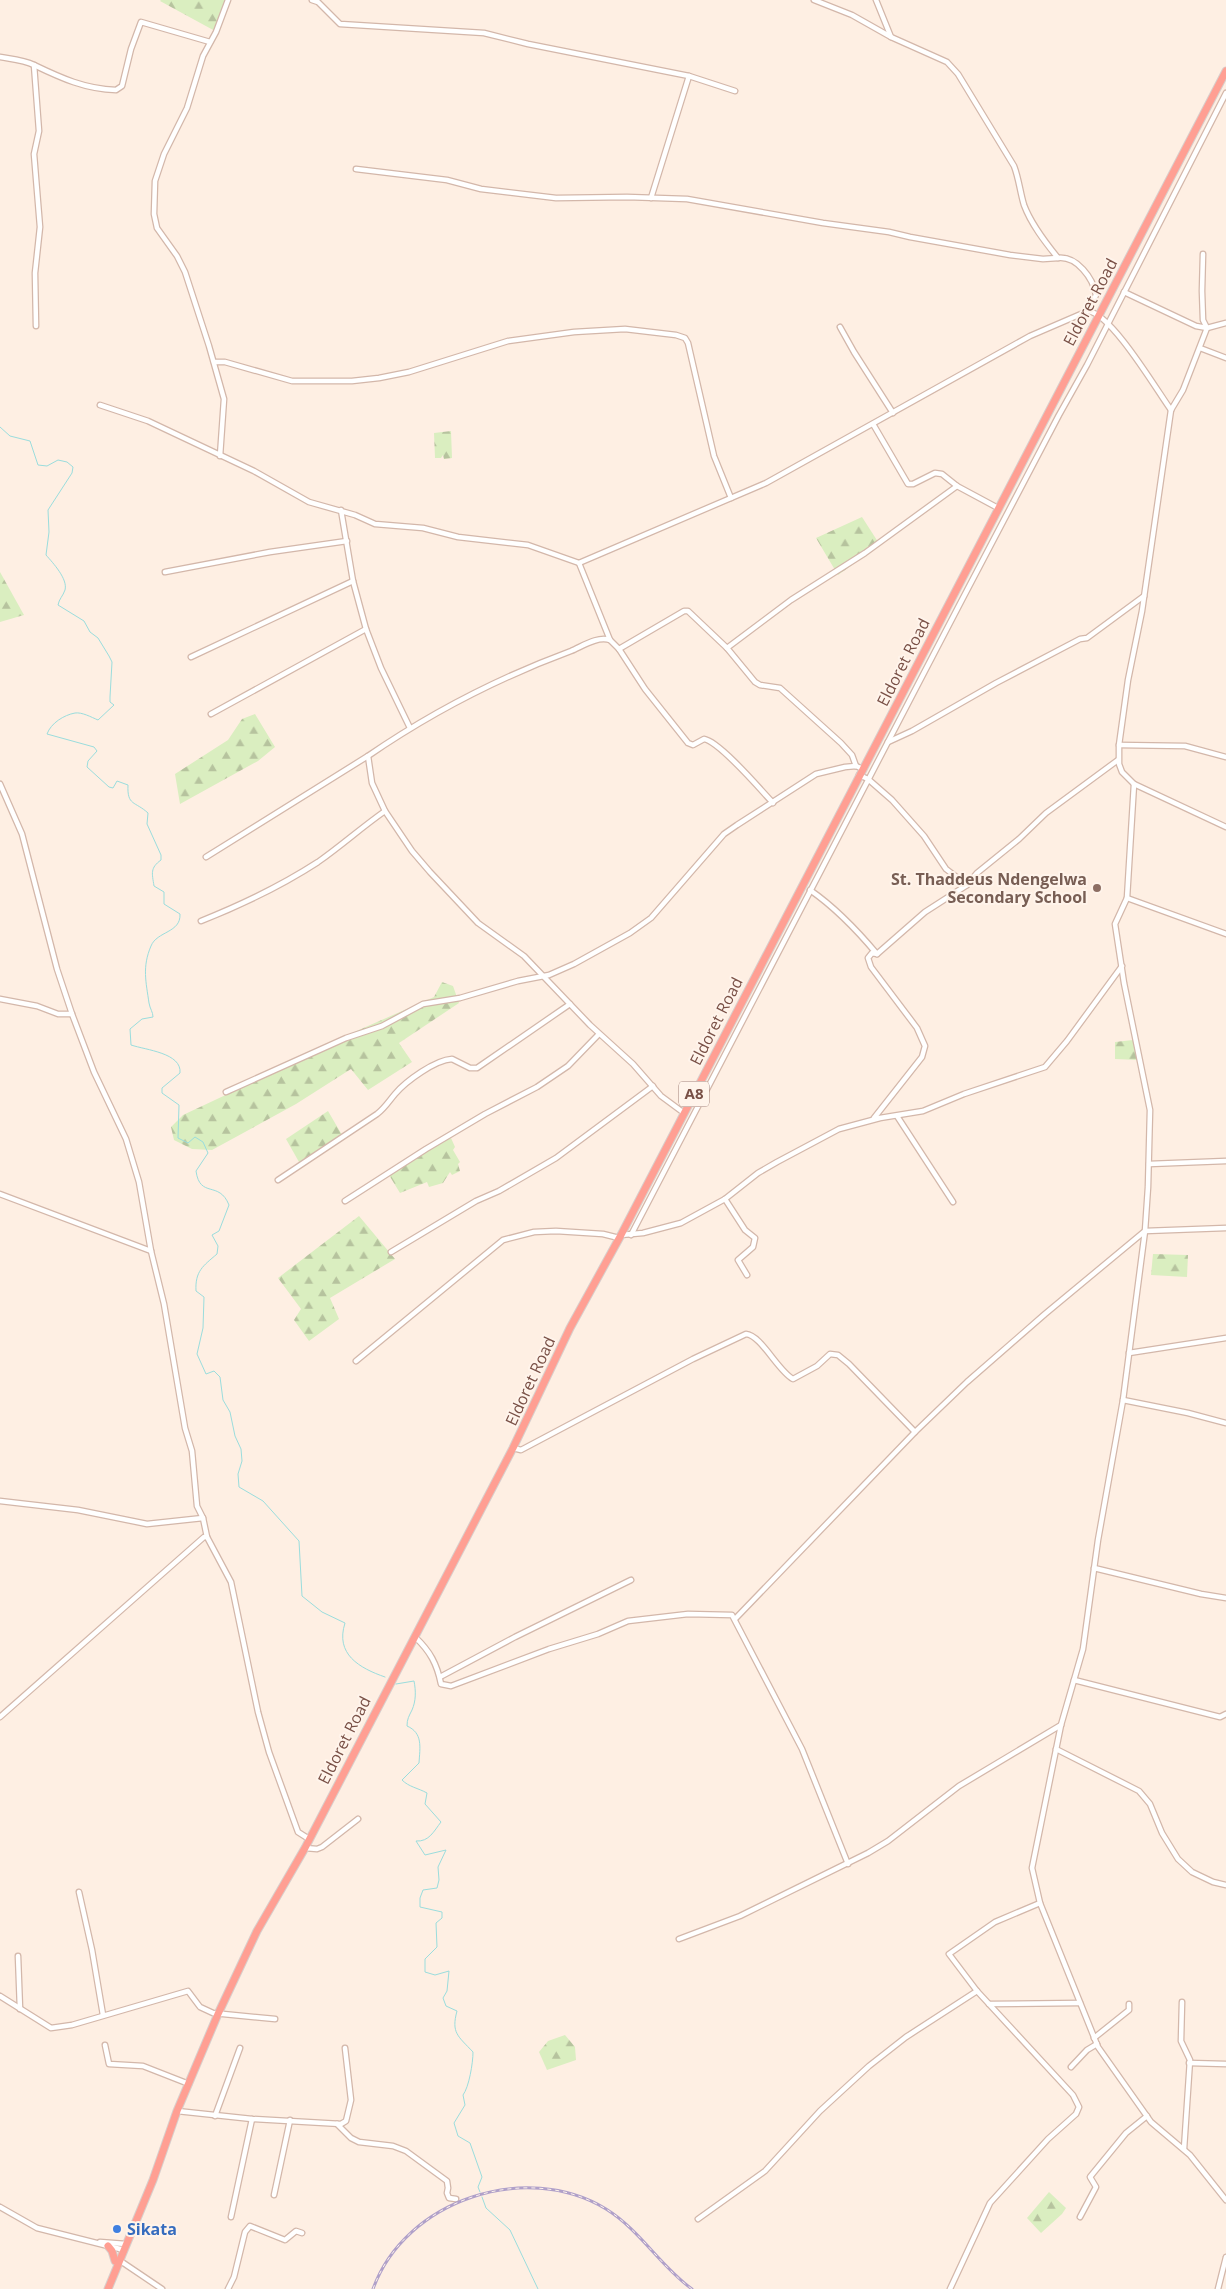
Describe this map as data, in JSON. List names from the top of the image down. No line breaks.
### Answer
{"streets":{"highway":["Eldoret Road","A8"]},"places":["St. Thaddeus Ndengelwa Secondary School","Sikata"]}
